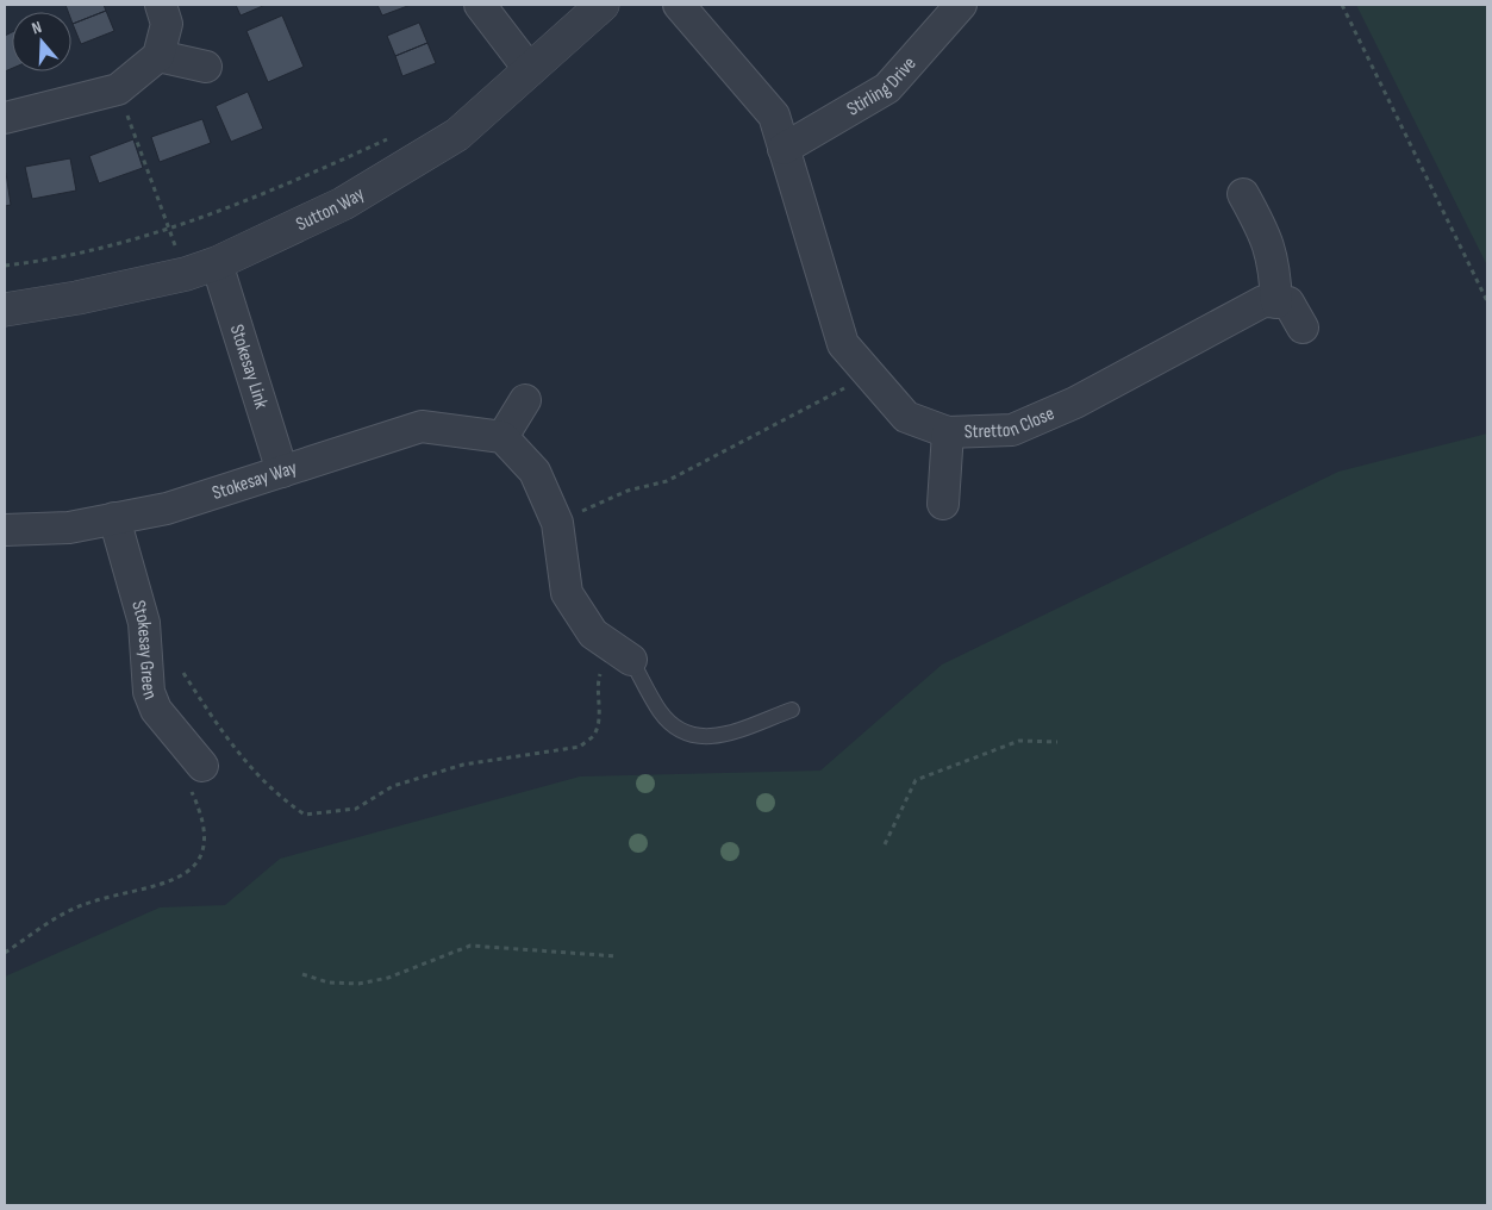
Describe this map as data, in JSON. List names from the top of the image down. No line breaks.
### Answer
{"streets":{"street":["Stirling Drive","Sutton Way","Stokesay Link","Stretton Close","Stokesay Way","Stokesay Green"]},"crossings":[["Stirling Drive","Stretton Close"],["Sutton Way","Stokesay Link"],["Stokesay Link","Stokesay Way"],["Stokesay Way","Stokesay Green"]],"north":"top"}
